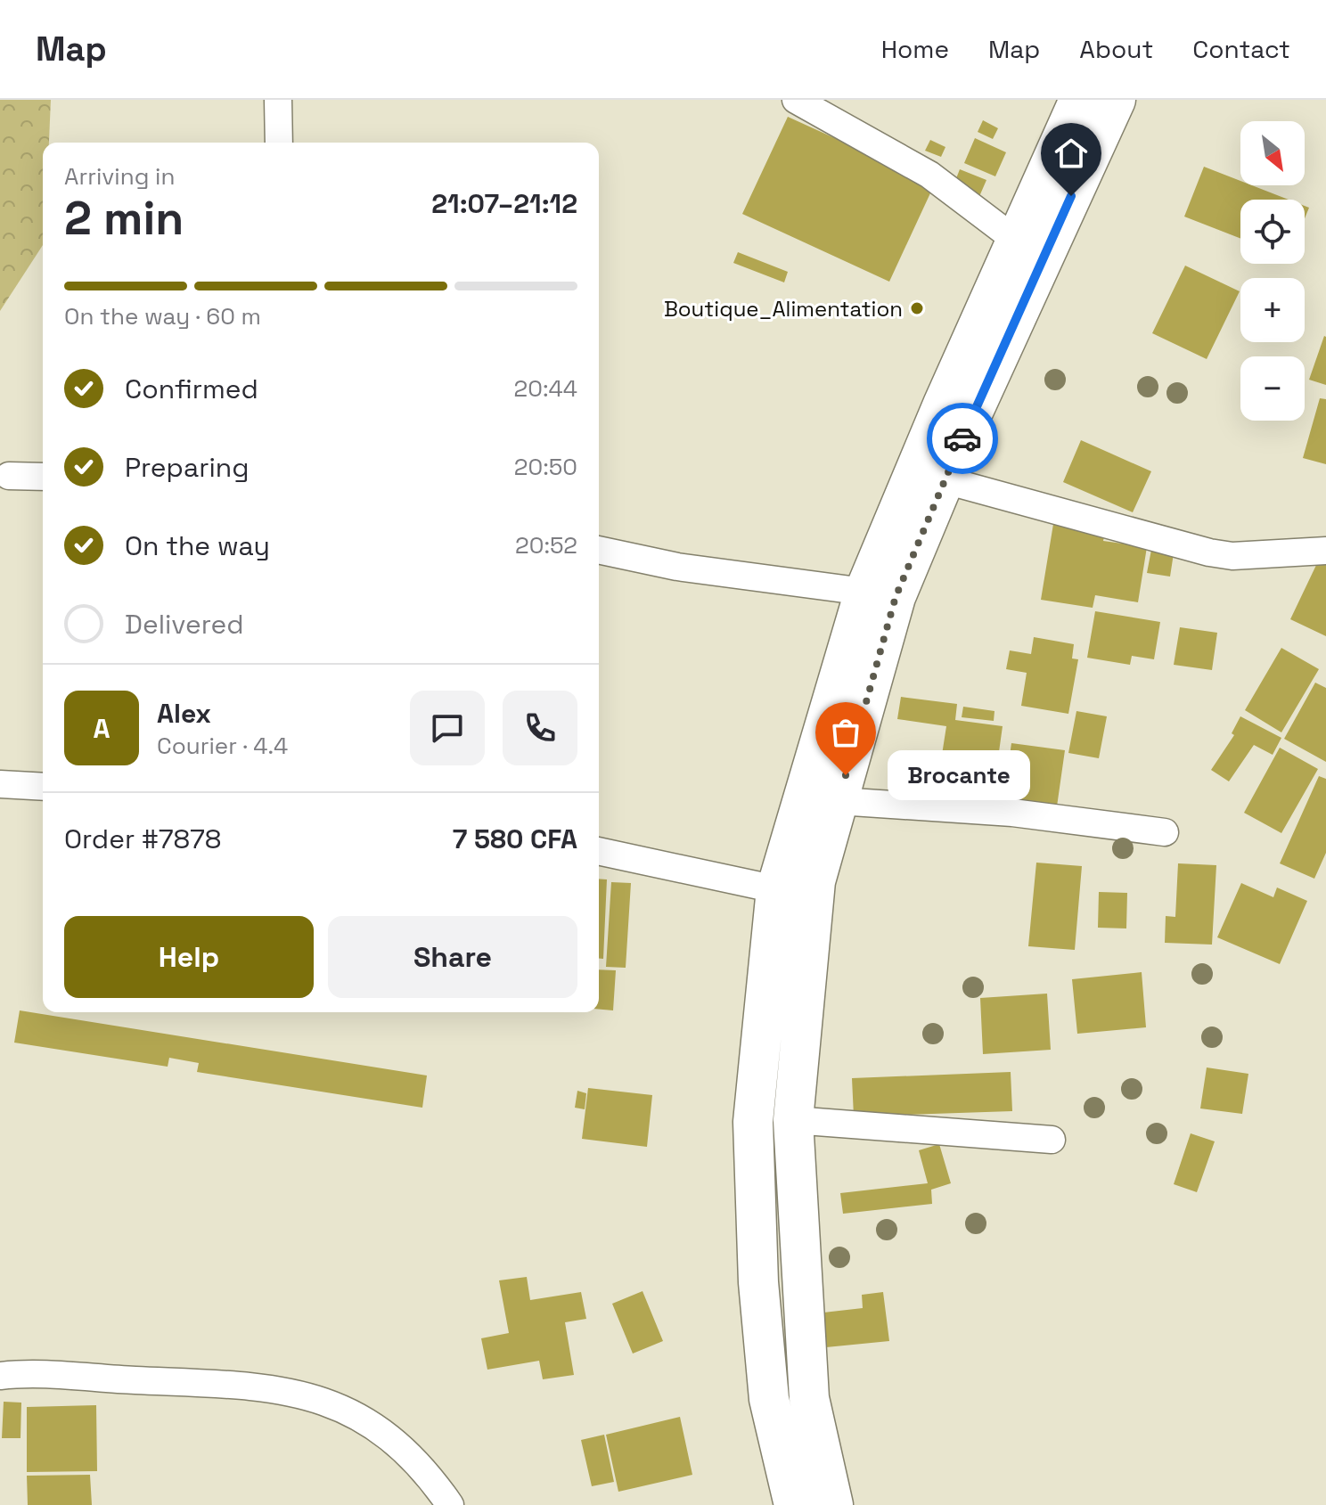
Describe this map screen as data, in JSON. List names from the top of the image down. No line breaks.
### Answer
{"places":["Boutique_Alimentation","Brocante"],"north":"bottom right","page":{"header":"Map","nav":["Home","Map","About","Contact"],"map_buttons":["+","−"],"heading":["2 min","Arriving in","21:07–21:12"],"panel":["Alex","Courier · 4.4","Order #7878","7 580 CFA"],"bar":"On the way · 60 m","list":[["Confirmed","20:44"],["Preparing","20:50"],["On the way","20:52"],"Delivered"],"round":"A","bubble":"Brocante","buttons":["Help","Share"]}}
